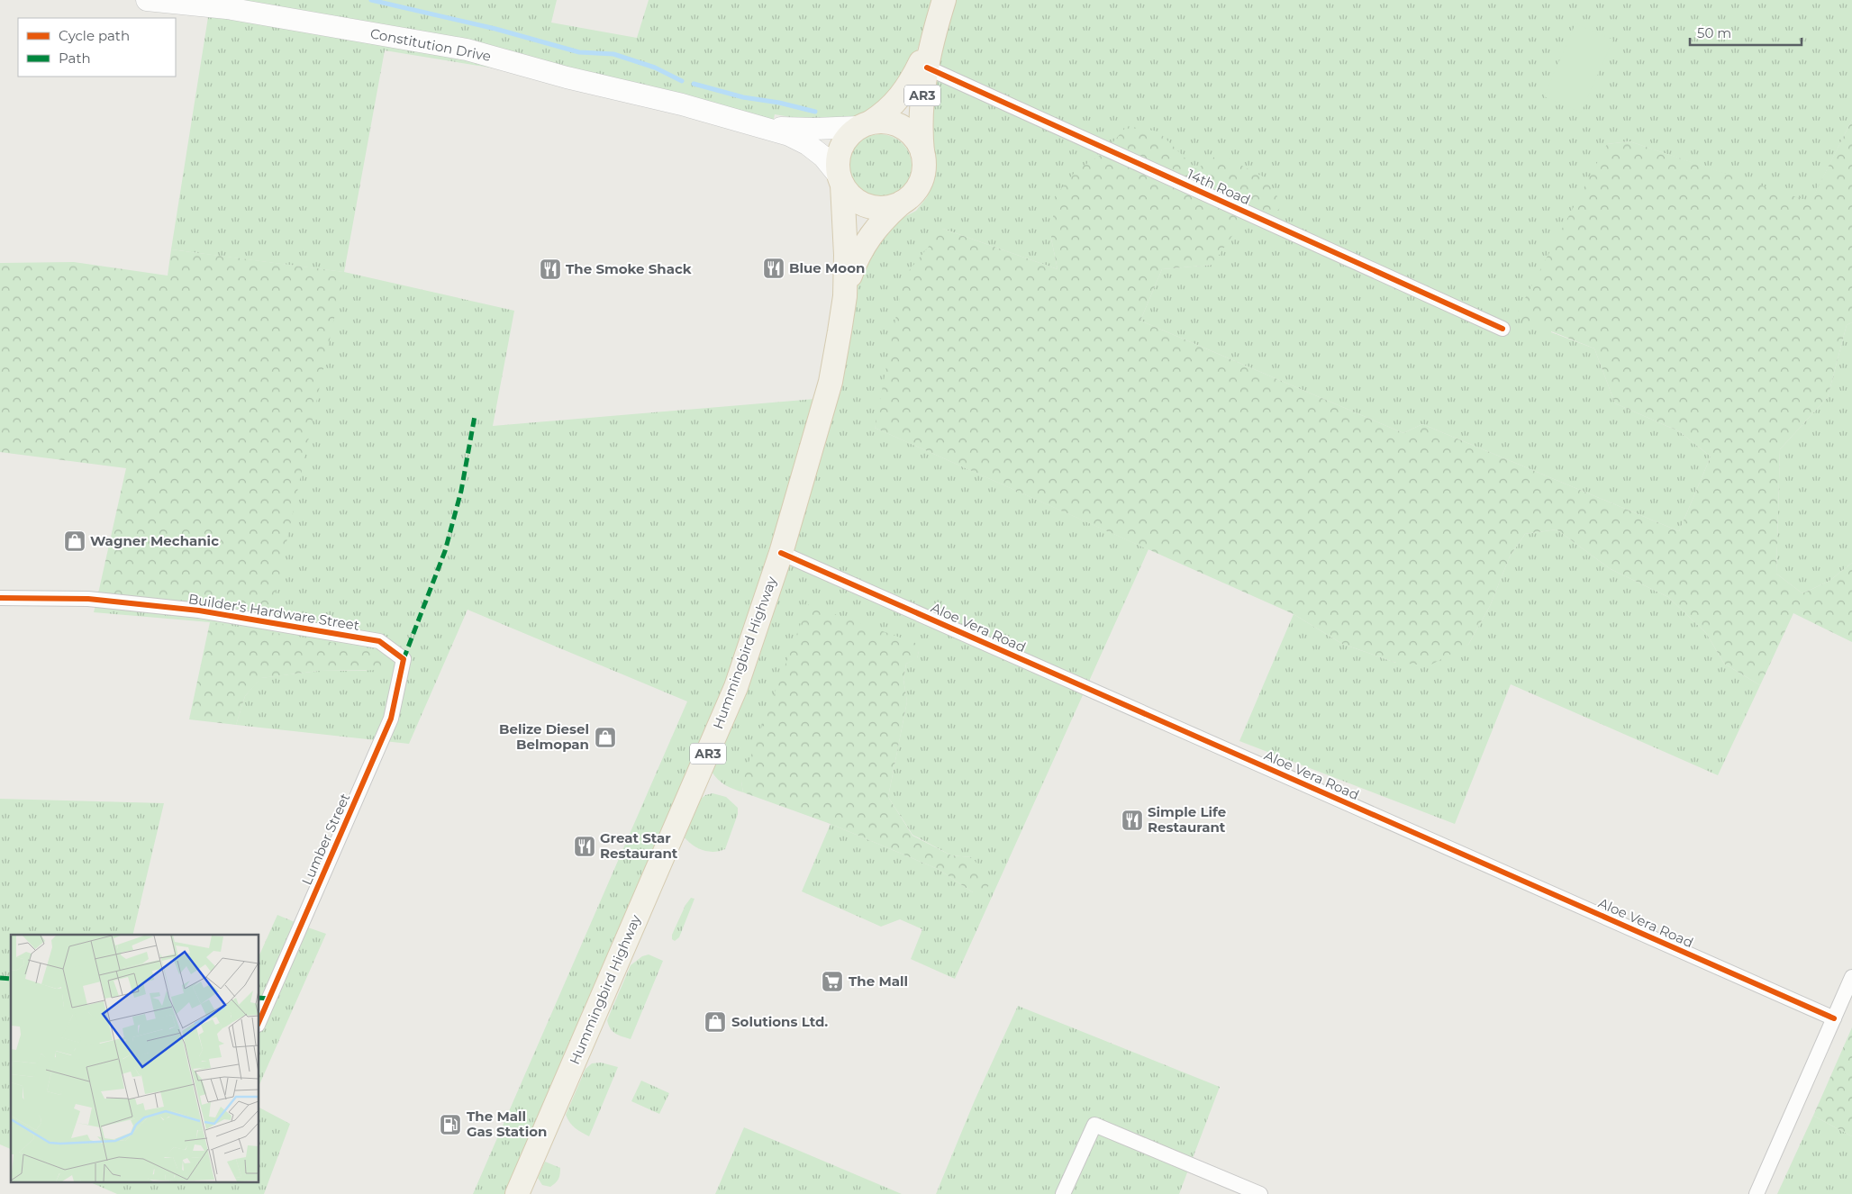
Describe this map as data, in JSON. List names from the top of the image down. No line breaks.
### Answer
{"streets":{"main road":["Constitution Drive","AR3","Hummingbird Highway"],"street":["14th Road","Builder's Hardware Street","Aloe Vera Road","Lumber Street"]},"crossings":[["Constitution Drive","AR3"],["Constitution Drive","Hummingbird Highway"],["AR3","14th Road"],["AR3","Hummingbird Highway"],["Builder's Hardware Street","Lumber Street"],["Aloe Vera Road","Hummingbird Highway"]],"places":{"restaurant":["Blue Moon","The Smoke Shack","Simple Life Restaurant","Great Star Restaurant"],"shop":["Wagner Mechanic","Belize Diesel Belmopan","Solutions Ltd."],"supermarket":["The Mall"],"fuel station":["The Mall Gas Station"]},"legend":["Cycle path","Path"],"scale_bar":"50 m"}
